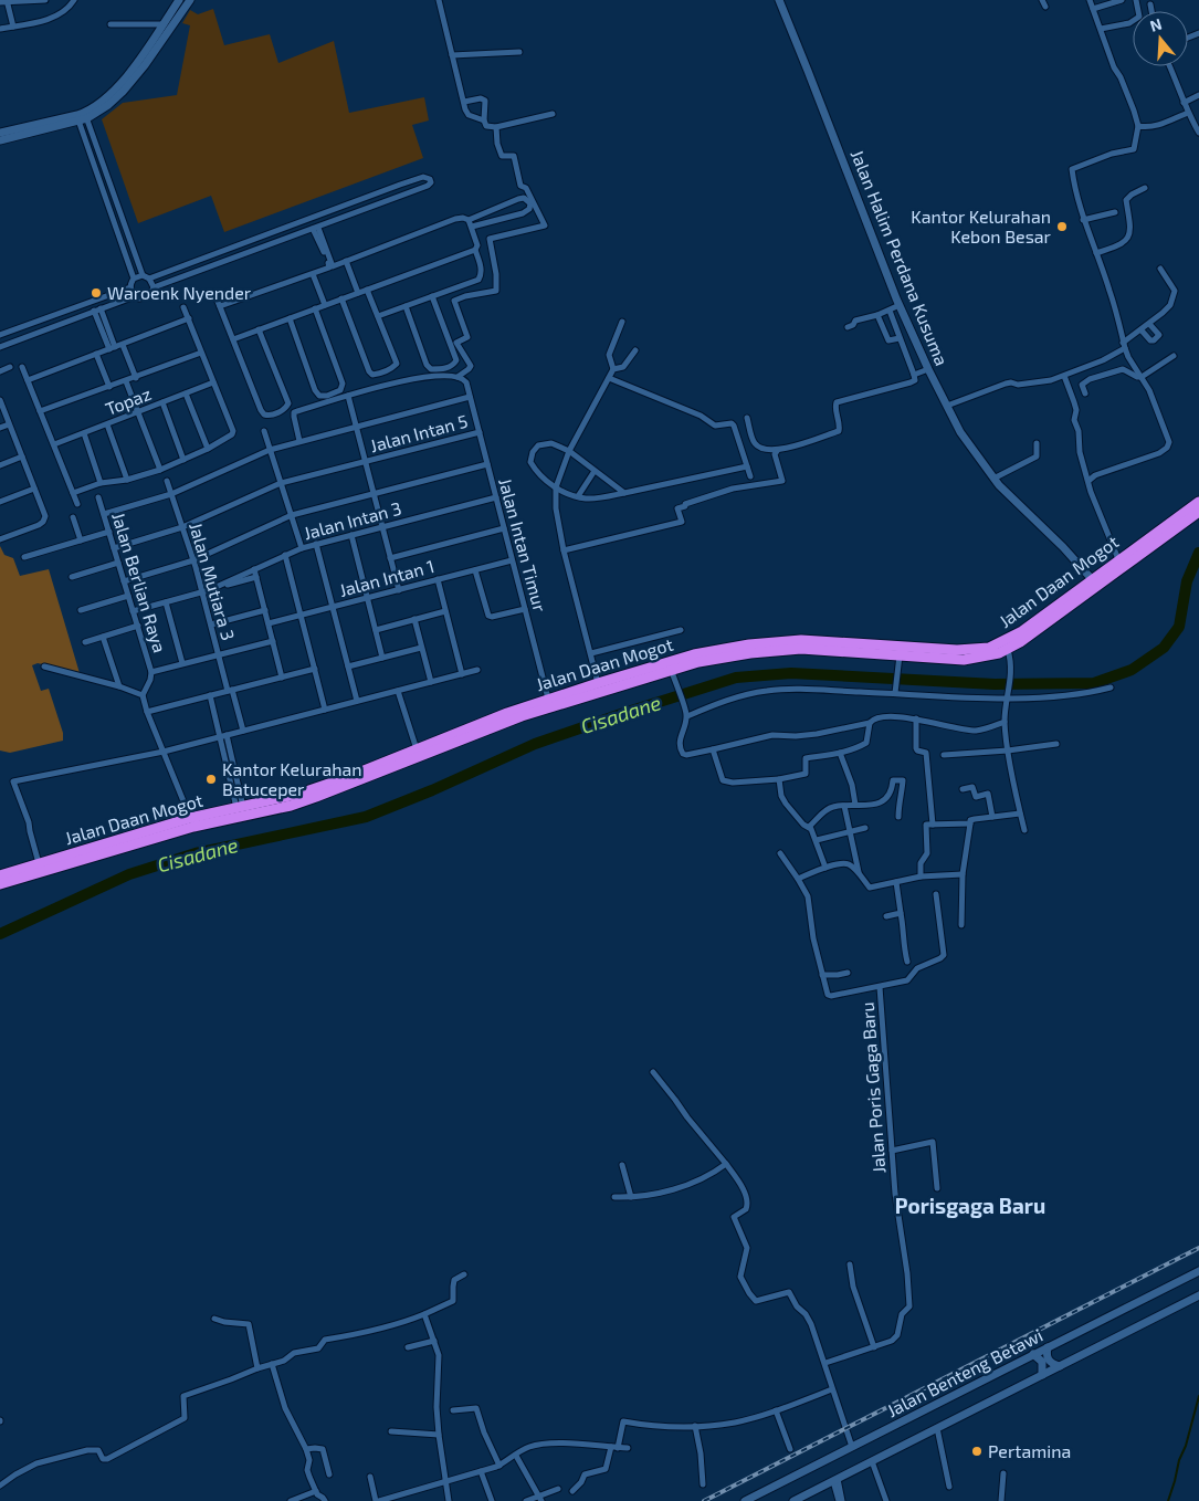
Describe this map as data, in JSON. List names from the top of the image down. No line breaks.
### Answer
{"streets":{"highway":["Jalan Daan Mogot"],"main road":["Jalan Halim Perdana Kusuma","Jalan Benteng Betawi"],"street":["Topaz","Jalan Intan 5","Jalan Intan 3","Jalan Intan Timur","Jalan Intan 1","Jalan Mutiara 3","Jalan Berlian Raya","Jalan Poris Gaga Baru"]},"crossings":[["Jalan Halim Perdana Kusuma","Jalan Daan Mogot"],["Jalan Intan 5","Jalan Intan Timur"],["Jalan Intan 5","Jalan Mutiara 3"],["Jalan Intan 5","Jalan Berlian Raya"],["Jalan Intan 3","Jalan Intan Timur"],["Jalan Intan Timur","Jalan Intan 1"],["Jalan Intan Timur","Jalan Daan Mogot"],["Jalan Mutiara 3","Jalan Berlian Raya"]],"districts":["Porisgaga Baru"],"water":["Cisadane"],"places":["Kantor Kelurahan Kebon Besar","Waroenk Nyender","Kantor Kelurahan Batuceper","Pertamina"],"north":"top"}
